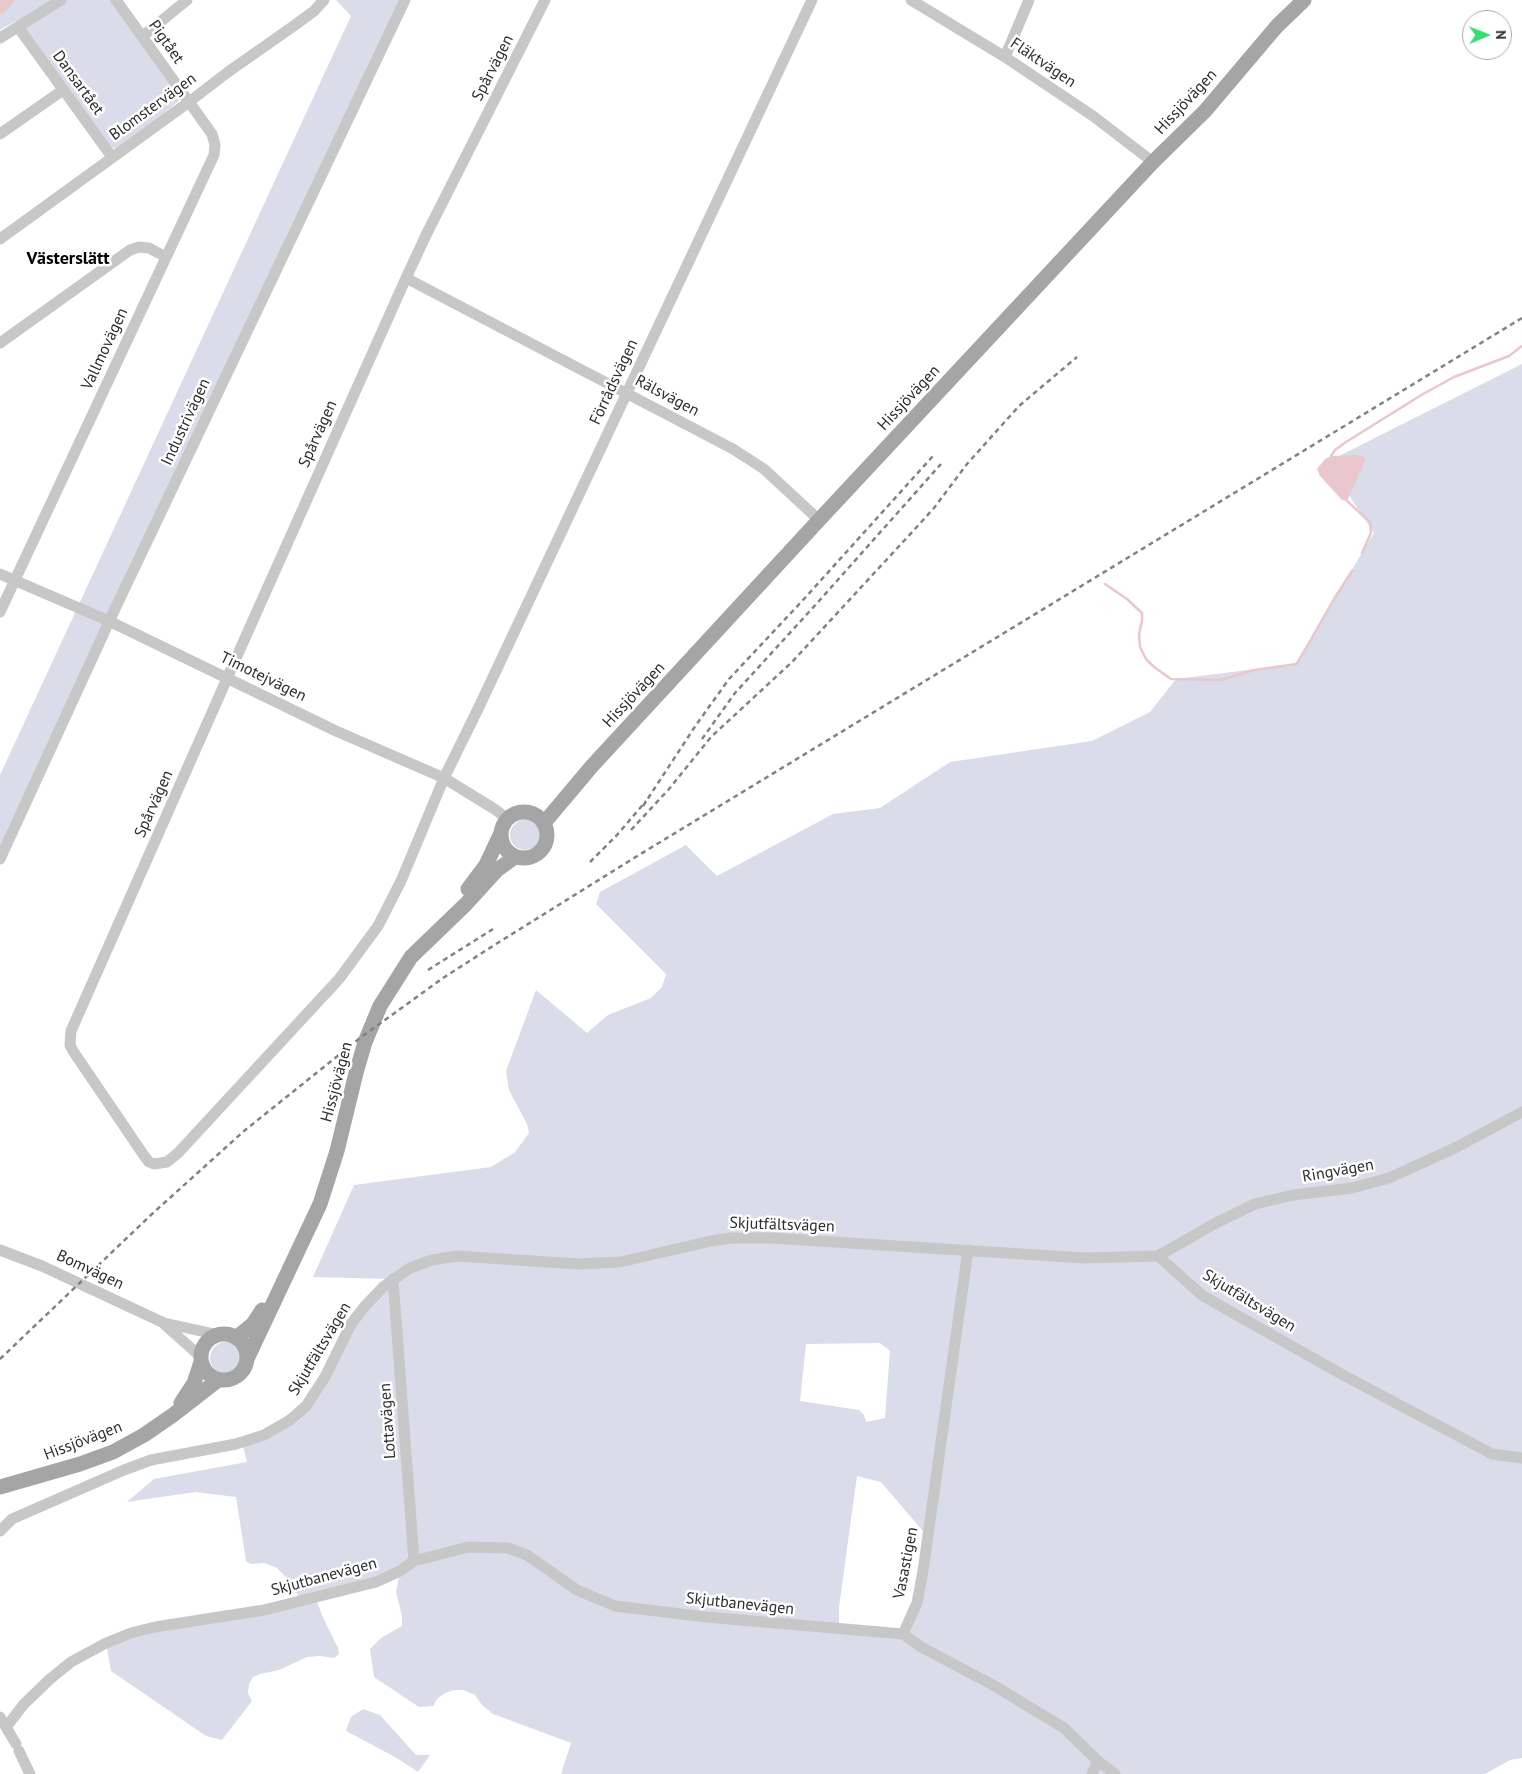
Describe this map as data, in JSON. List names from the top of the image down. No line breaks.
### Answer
{"streets":{"main road":["Hissjövägen"],"street":["Pigtået","Fläktvägen","Spårvägen","Dansartået","Blomstervägen","Vallmovägen","Förrådsvägen","Rälsvägen","Industrivägen","Timotejvägen","Ringvägen","Skjutfältsvägen","Bomvägen","Lottavägen","Vasastigen","Skjutbanevägen"]},"crossings":[["Pigtået","Blomstervägen"],["Pigtået","Vallmovägen"],["Fläktvägen","Hissjövägen"],["Spårvägen","Förrådsvägen"],["Spårvägen","Rälsvägen"],["Spårvägen","Timotejvägen"],["Dansartået","Blomstervägen"],["Hissjövägen","Rälsvägen"],["Hissjövägen","Timotejvägen"],["Hissjövägen","Bomvägen"],["Blomstervägen","Vallmovägen"],["Vallmovägen","Timotejvägen"],["Förrådsvägen","Rälsvägen"],["Förrådsvägen","Timotejvägen"],["Industrivägen","Timotejvägen"],["Ringvägen","Skjutfältsvägen"],["Skjutfältsvägen","Lottavägen"],["Skjutfältsvägen","Vasastigen"],["Lottavägen","Skjutbanevägen"],["Vasastigen","Skjutbanevägen"]],"districts":["Västerslätt"],"north":"right"}
